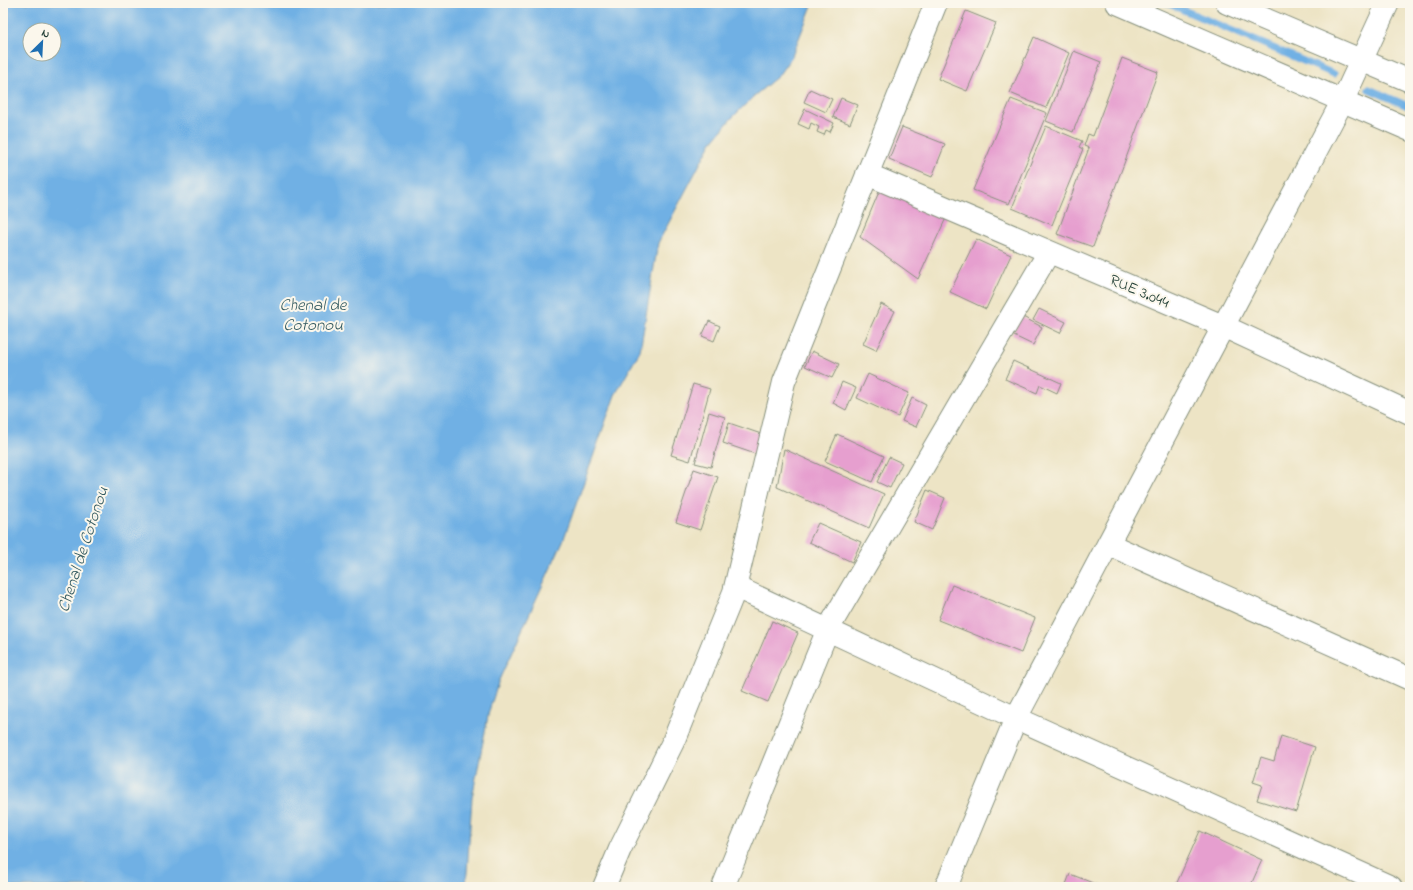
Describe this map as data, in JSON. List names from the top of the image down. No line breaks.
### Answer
{"streets":{"street":["RUE 3.044"]},"water":["Chenal de Cotonou"],"north":"top right"}
